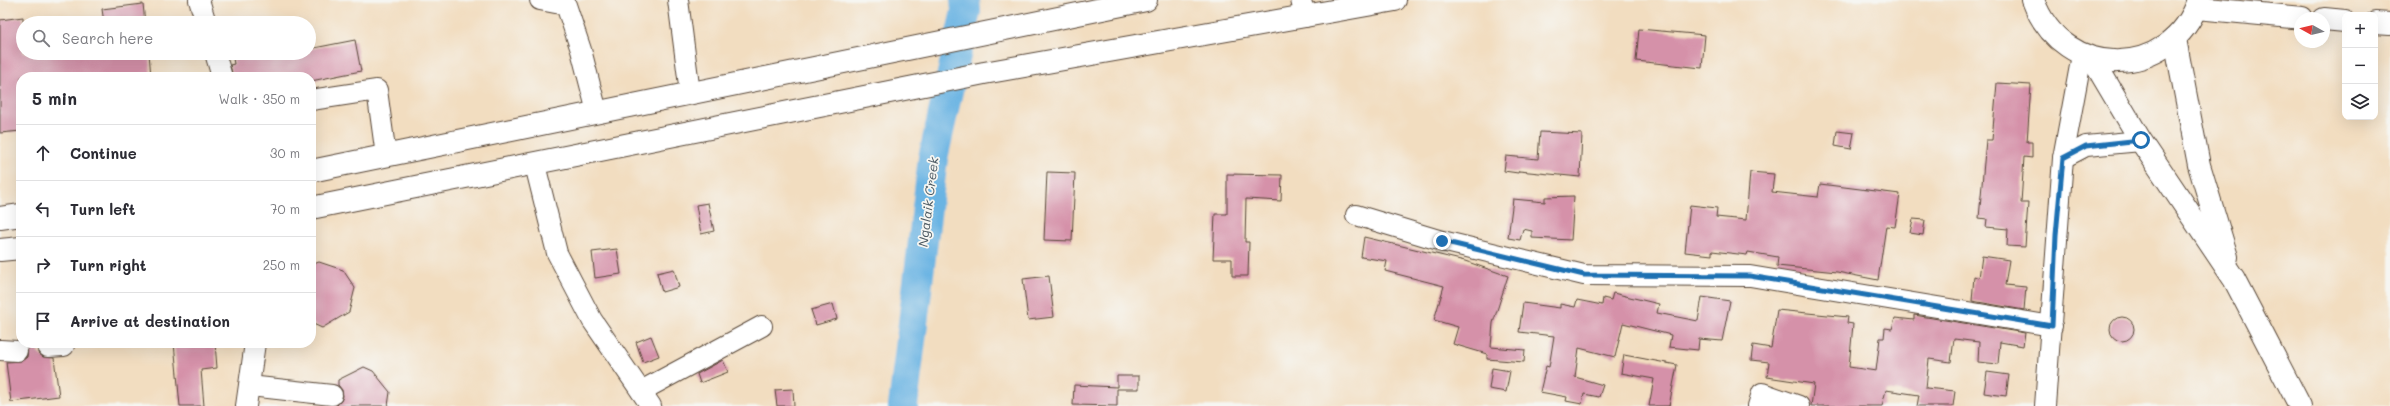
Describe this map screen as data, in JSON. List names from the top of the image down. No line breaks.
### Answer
{"water":["Ngalaik Creek"],"north":"left","page":{"map_buttons":["+","−"],"search":"Search here","heading":["5 min","Walk · 350 m"],"list":[["Continue","30 m"],["Turn left","70 m"],["Turn right","250 m"],"Arrive at destination"]}}
